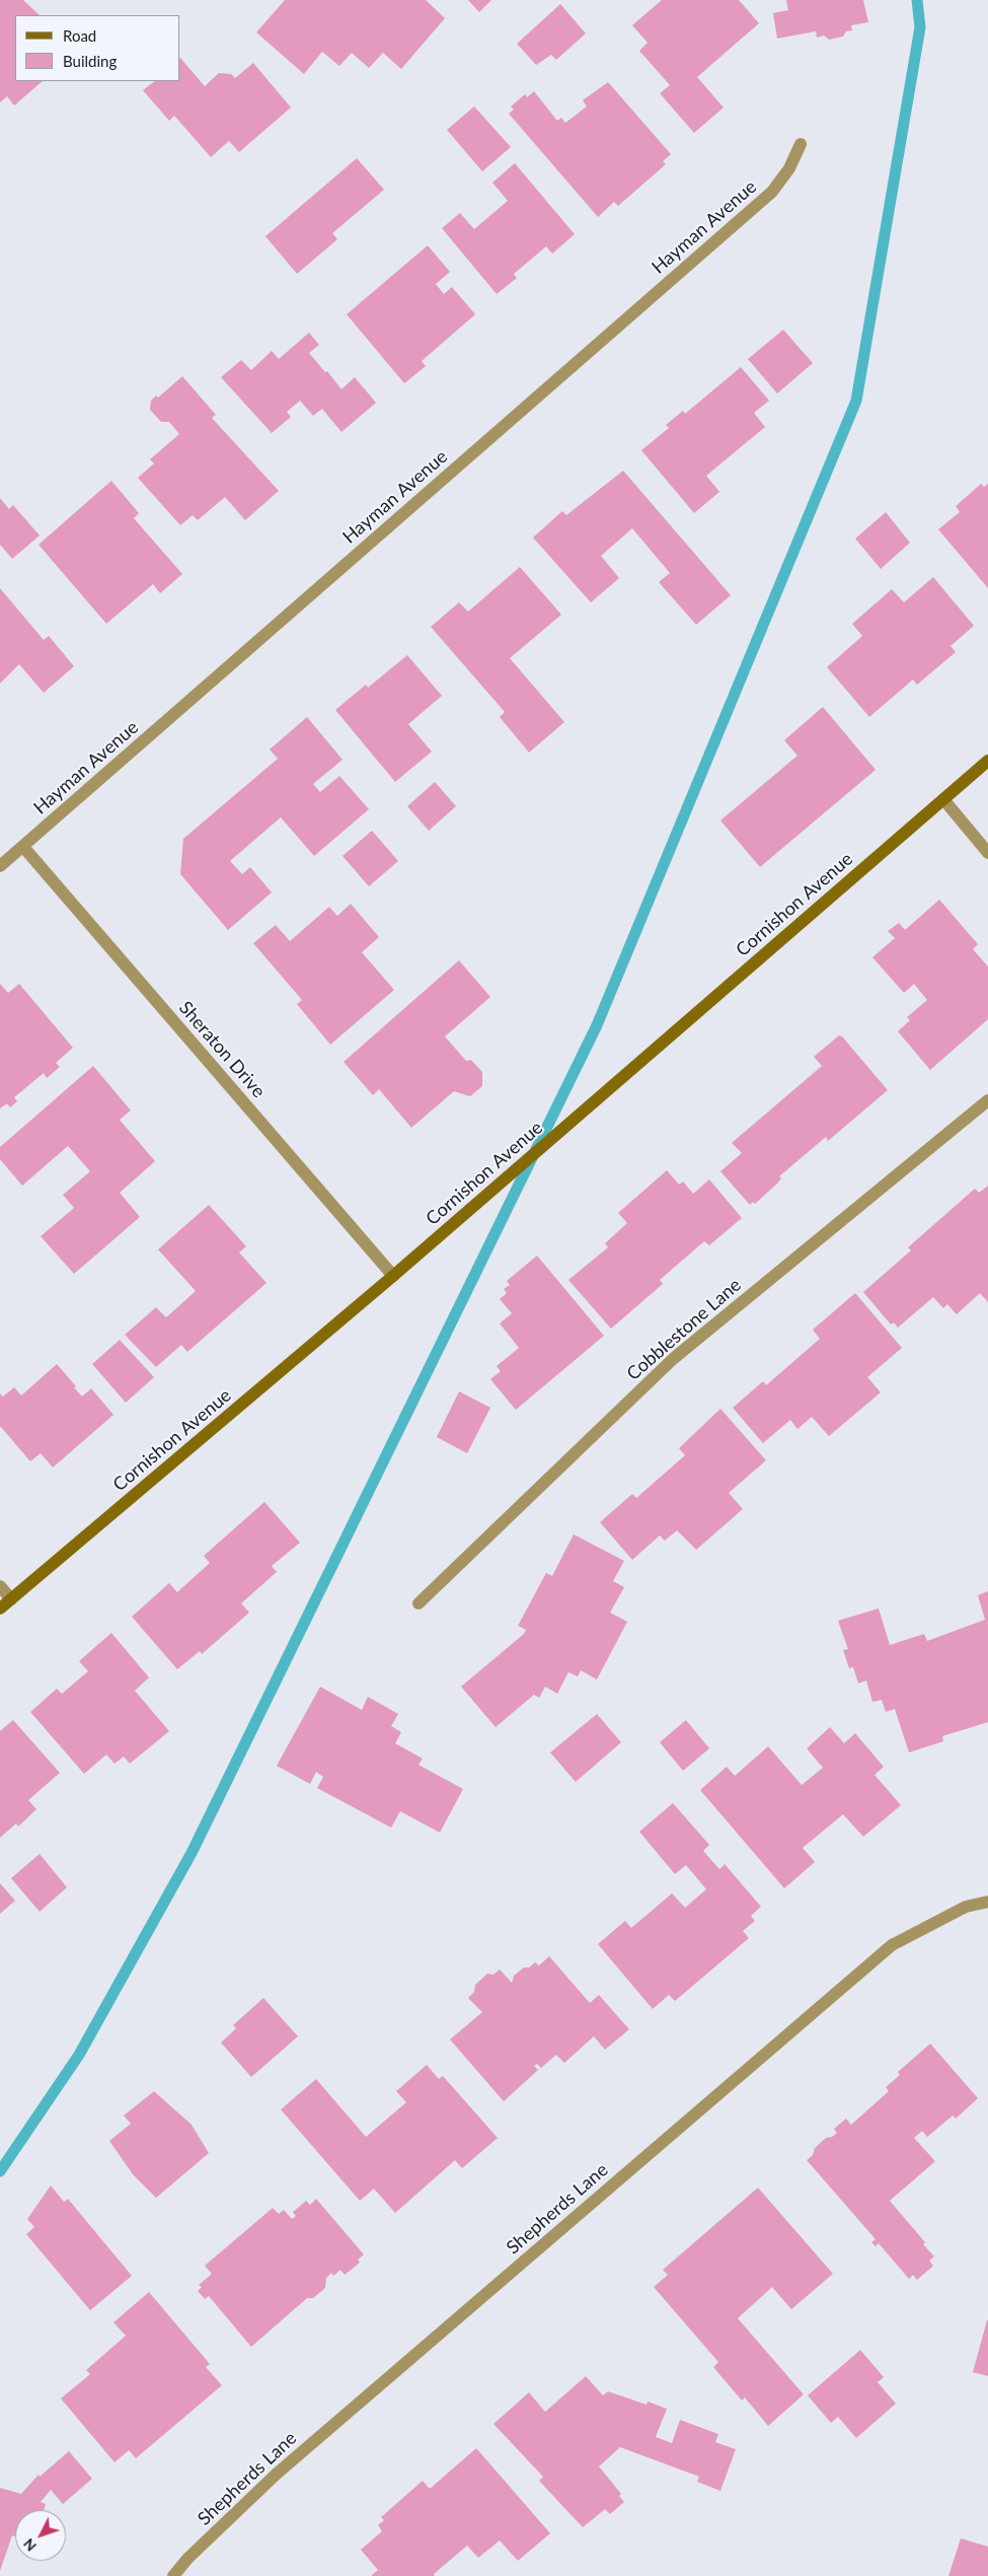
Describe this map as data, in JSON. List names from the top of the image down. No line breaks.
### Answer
{"streets":{"street":["Hayman Avenue","Cornishon Avenue","Sheraton Drive","Cobblestone Lane","Shepherds Lane"]},"crossings":[["Hayman Avenue","Sheraton Drive"],["Cornishon Avenue","Sheraton Drive"]],"legend":["Road","Building"],"north":"bottom left"}
